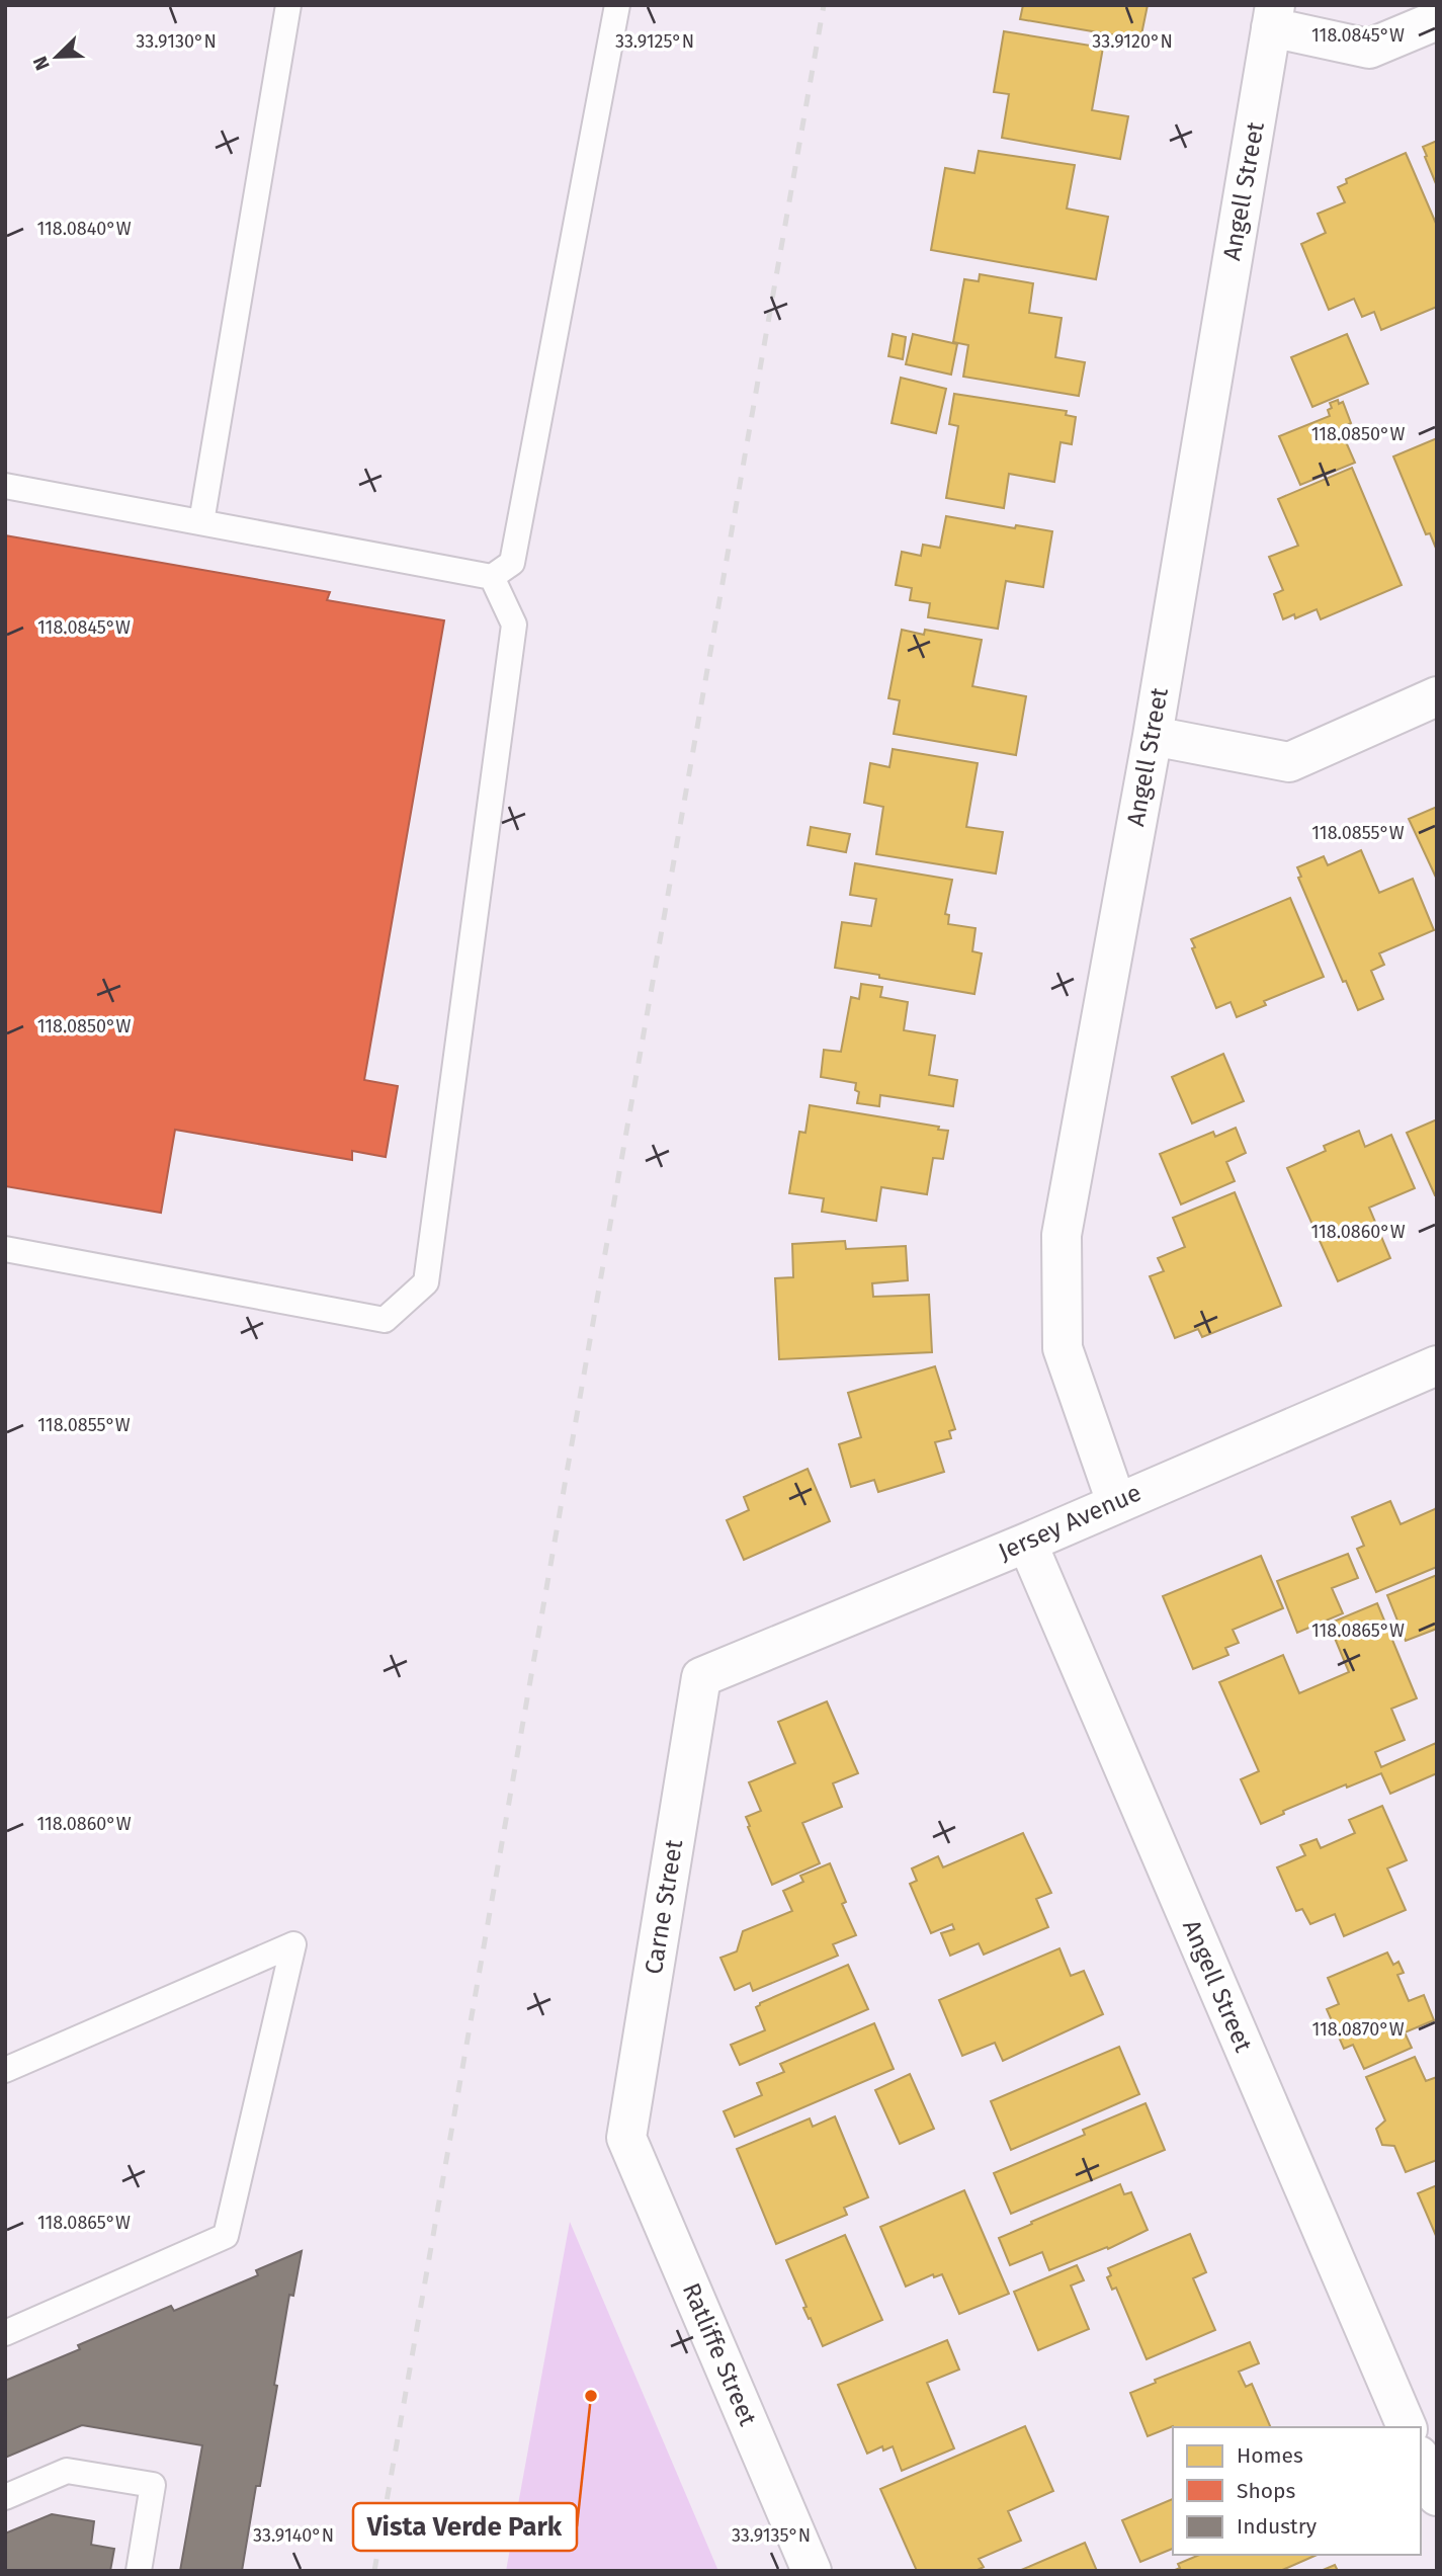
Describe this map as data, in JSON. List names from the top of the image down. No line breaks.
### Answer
{"streets":{"street":["Angell Street","Jersey Avenue","Carne Street","Ratliffe Street"]},"crossings":[["Angell Street","Jersey Avenue"],["Jersey Avenue","Carne Street"],["Carne Street","Ratliffe Street"]],"places":["Vista Verde Park"],"legend":["Homes","Shops","Industry"],"north":"bottom left","coordinates":["118.0845°W","33.9130°N","33.9125°N","33.9120°N","118.0840°W","118.0850°W","118.0855°W","118.0860°W","118.0865°W","118.0870°W","33.9140°N","33.9135°N"]}
